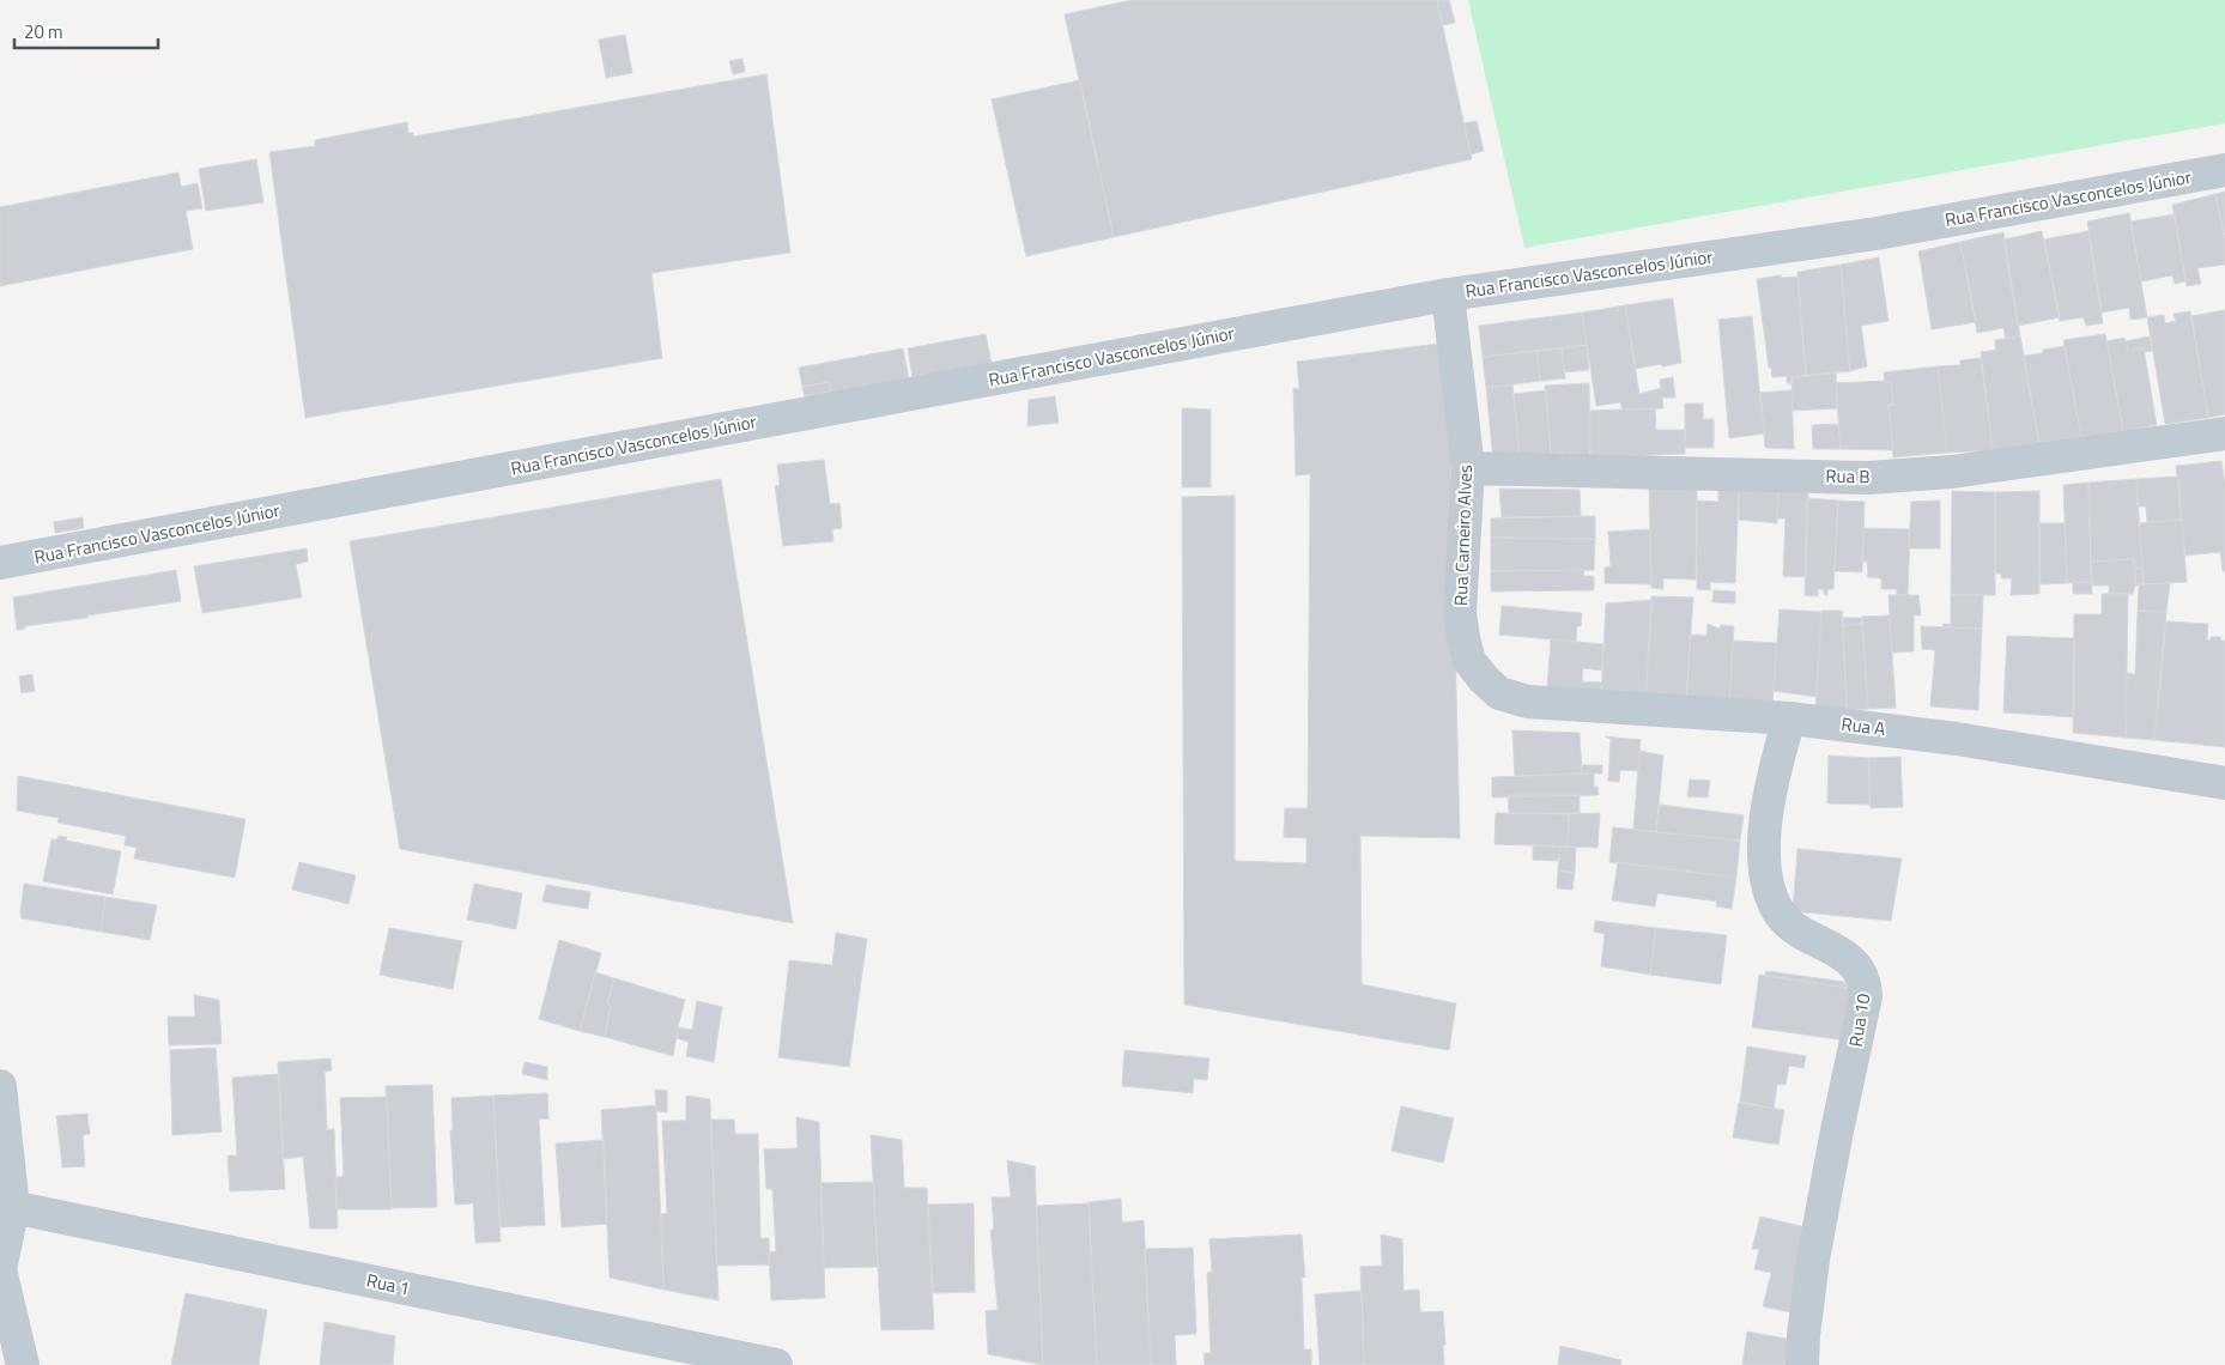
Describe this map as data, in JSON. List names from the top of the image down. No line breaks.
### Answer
{"streets":{"street":["Rua Francisco Vasconcelos Júnior","Rua B","Rua Carneiro Alves","Rua A","Rua 10","Rua 1"]},"crossings":[["Rua Francisco Vasconcelos Júnior","Rua Carneiro Alves"],["Rua B","Rua Carneiro Alves"],["Rua Carneiro Alves","Rua A"],["Rua A","Rua 10"]],"scale_bar":"20 m"}
